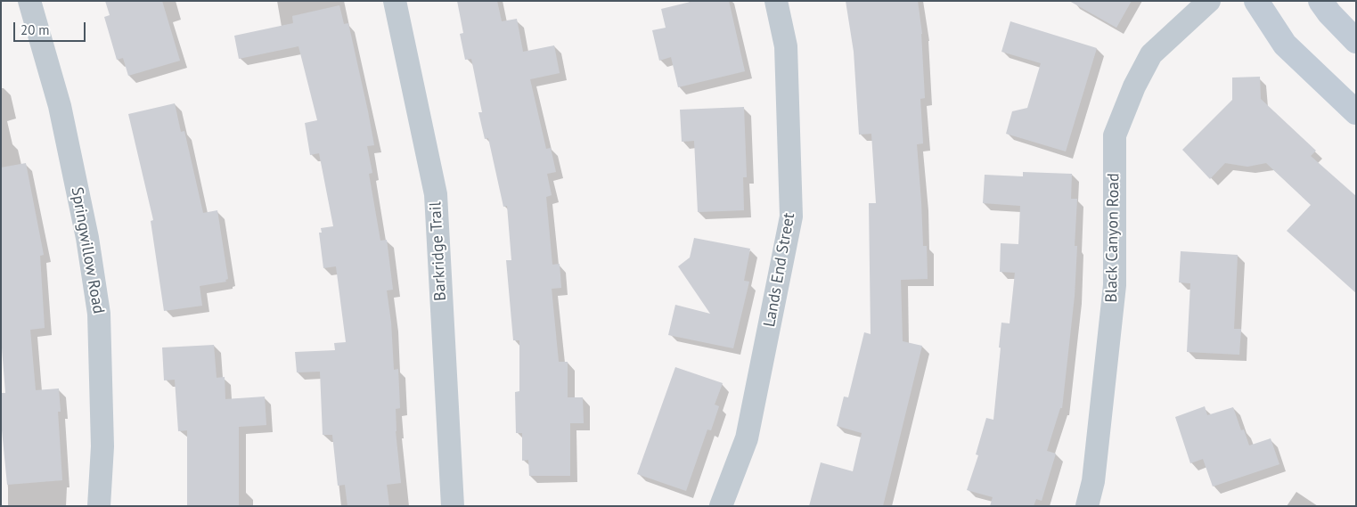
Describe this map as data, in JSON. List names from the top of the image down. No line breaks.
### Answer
{"streets":{"street":["Black Canyon Road","Springwillow Road","Barkridge Trail","Lands End Street"]},"scale_bar":"20 m"}
